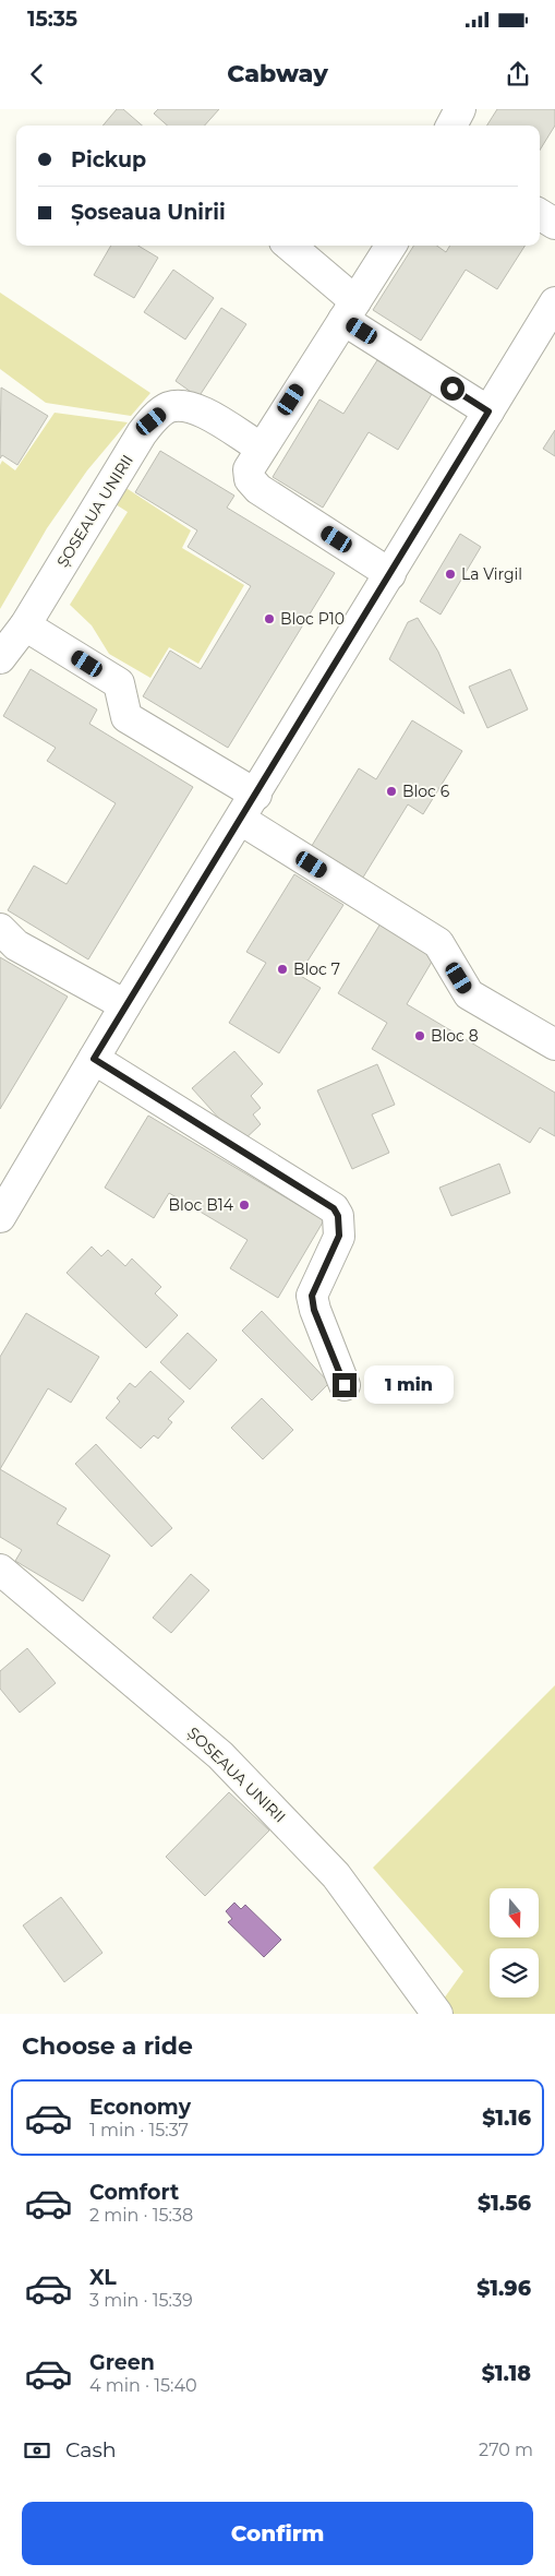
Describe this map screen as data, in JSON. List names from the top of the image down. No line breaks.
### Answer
{"streets":{"street":["ȘOSEAUA UNIRII"]},"places":["La Virgil","Bloc P10","Bloc 6","Bloc 7","Bloc 8","Bloc B14"],"north":"bottom","page":{"status":"15:35","header":"Cabway","banner":["Pickup","Șoseaua Unirii"],"bubble":"1 min","heading":"Choose a ride","list":[{"name":"Economy","note":"1 min · 15:37","value":"$1.16"},{"name":"Comfort","note":"2 min · 15:38","value":"$1.56"},{"name":"XL","note":"3 min · 15:39","value":"$1.96"},{"name":"Green","note":"4 min · 15:40","value":"$1.18"}],"pay":["Cash","270 m"],"buttons":"Confirm"}}
